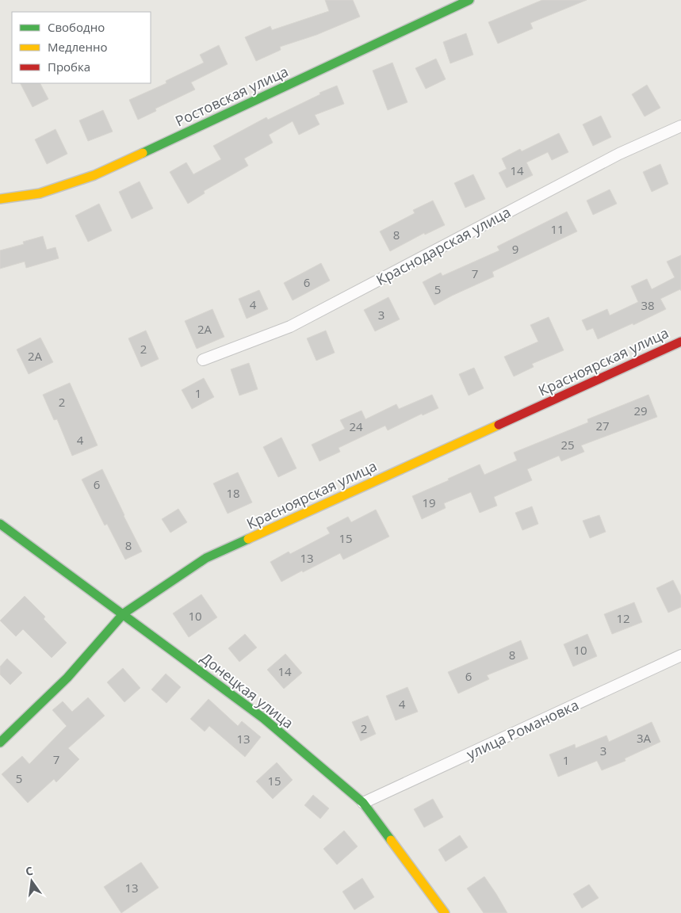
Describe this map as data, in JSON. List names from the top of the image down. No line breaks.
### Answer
{"streets":{"street":["Ростовская улица","Краснодарская улица","Красноярская улица","Донецкая улица","улица Романовка"]},"crossings":[["Красноярская улица","Донецкая улица"],["Донецкая улица","улица Романовка"]],"house_numbers":["14","11","8","9","7","6","5","4","38","3","2А","2","2А","1","2","29","27","24","4","25","6","18","19","15","8","13","10","12","10","8","14","6","4","2","3А","13","3","7","1","5","15","13"],"legend":["Свободно","Медленно","Пробка"],"north":"top"}
